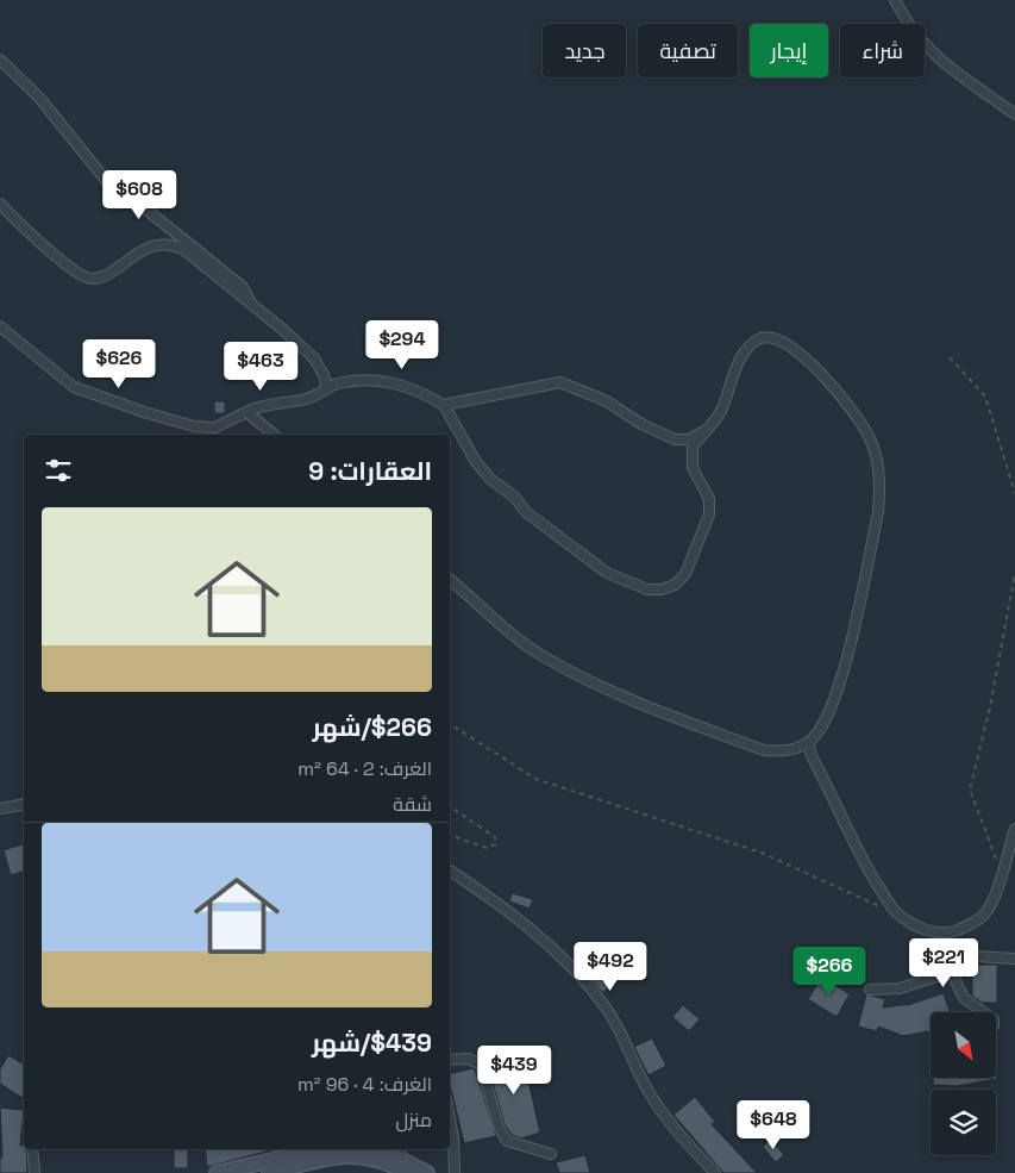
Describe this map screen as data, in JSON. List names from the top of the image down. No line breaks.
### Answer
{"north":"bottom right","page":{"chip":["شراء","إيجار","تصفية","جديد"],"price":["$608","$294","$626","$463","$221","$492","$266","$439","$648"],"heading":"العقارات: 9","list":[{"name":"$266/شهر","note":"الغرف: 2 · 64 m² · شقة"},{"name":"$439/شهر","note":"الغرف: 4 · 96 m² · منزل"}]}}
